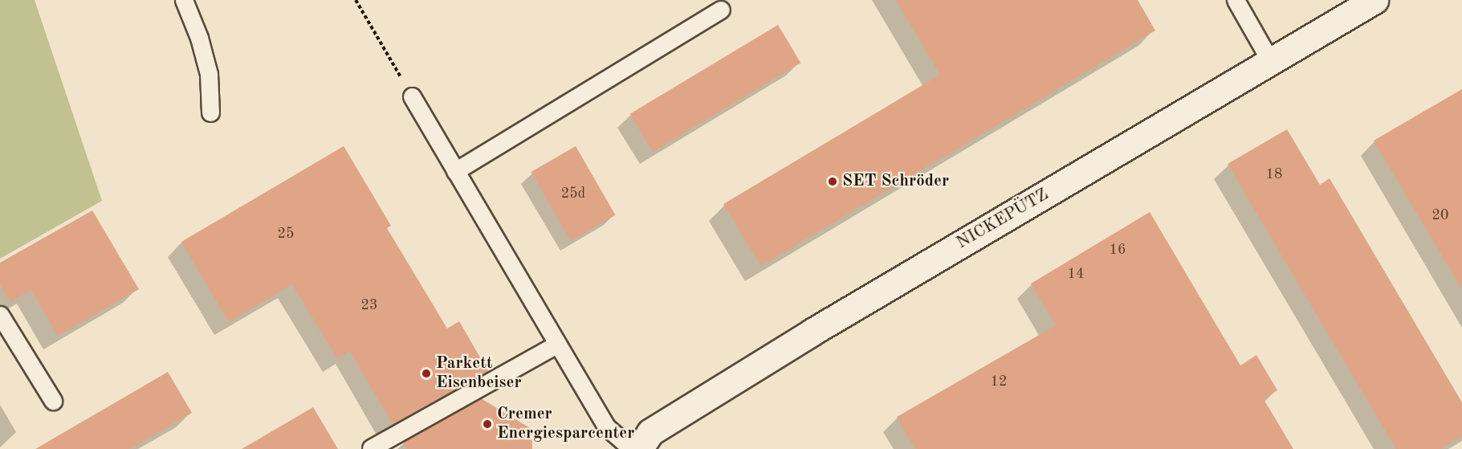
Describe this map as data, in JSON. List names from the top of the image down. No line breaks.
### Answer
{"streets":{"street":["NICKEPÜTZ"]},"places":["SET Schröder","Parkett Eisenbeiser","Cremer Energiesparcenter"],"house_numbers":["18","25d","20","25","16","14","23","12"]}
